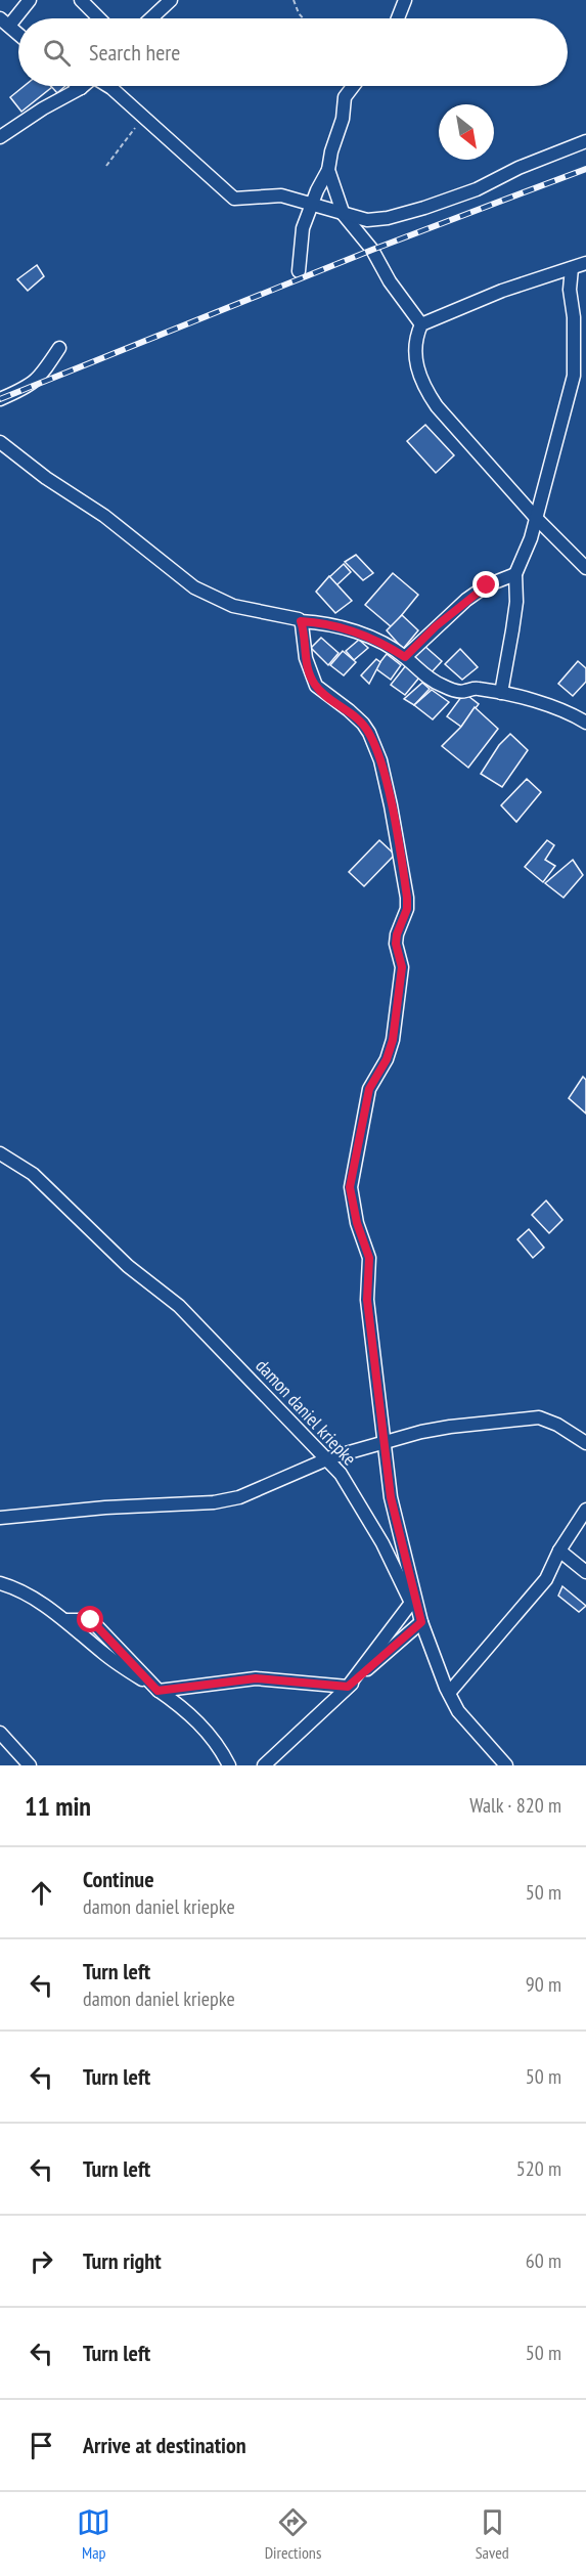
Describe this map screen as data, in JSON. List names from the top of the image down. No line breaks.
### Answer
{"streets":{"street":["damon daniel kriepke"]},"north":"bottom right","page":{"search":"Search here","heading":["11 min","Walk · 820 m"],"list":[["Continue","damon daniel kriepke","50 m"],["Turn left","damon daniel kriepke","90 m"],["Turn left","50 m"],["Turn left","520 m"],["Turn right","60 m"],["Turn left","50 m"],"Arrive at destination"],"nav":["Map","Directions","Saved"]}}
